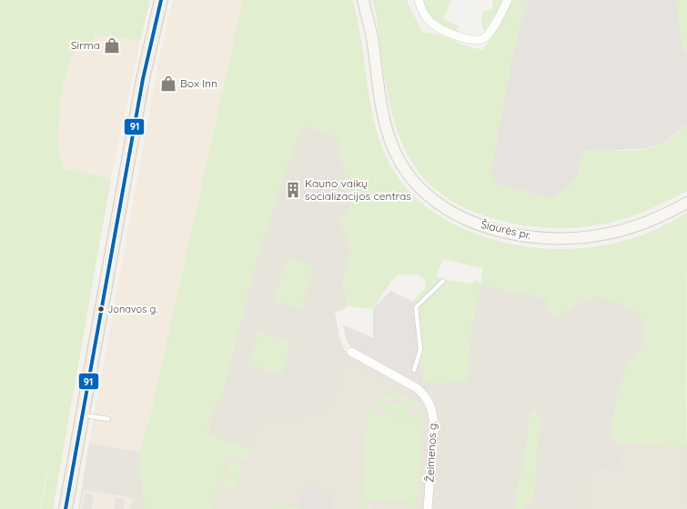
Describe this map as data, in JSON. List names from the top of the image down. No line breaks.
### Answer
{"streets":{"main road":["Šiaurės pr."],"street":["Žeimenos g."]},"places":{"shop":["Sirma","Box Inn"],"building":["Kauno vaikų socializacijos centras"],"other":["Jonavos g."]},"lines":["transit line 91"]}
